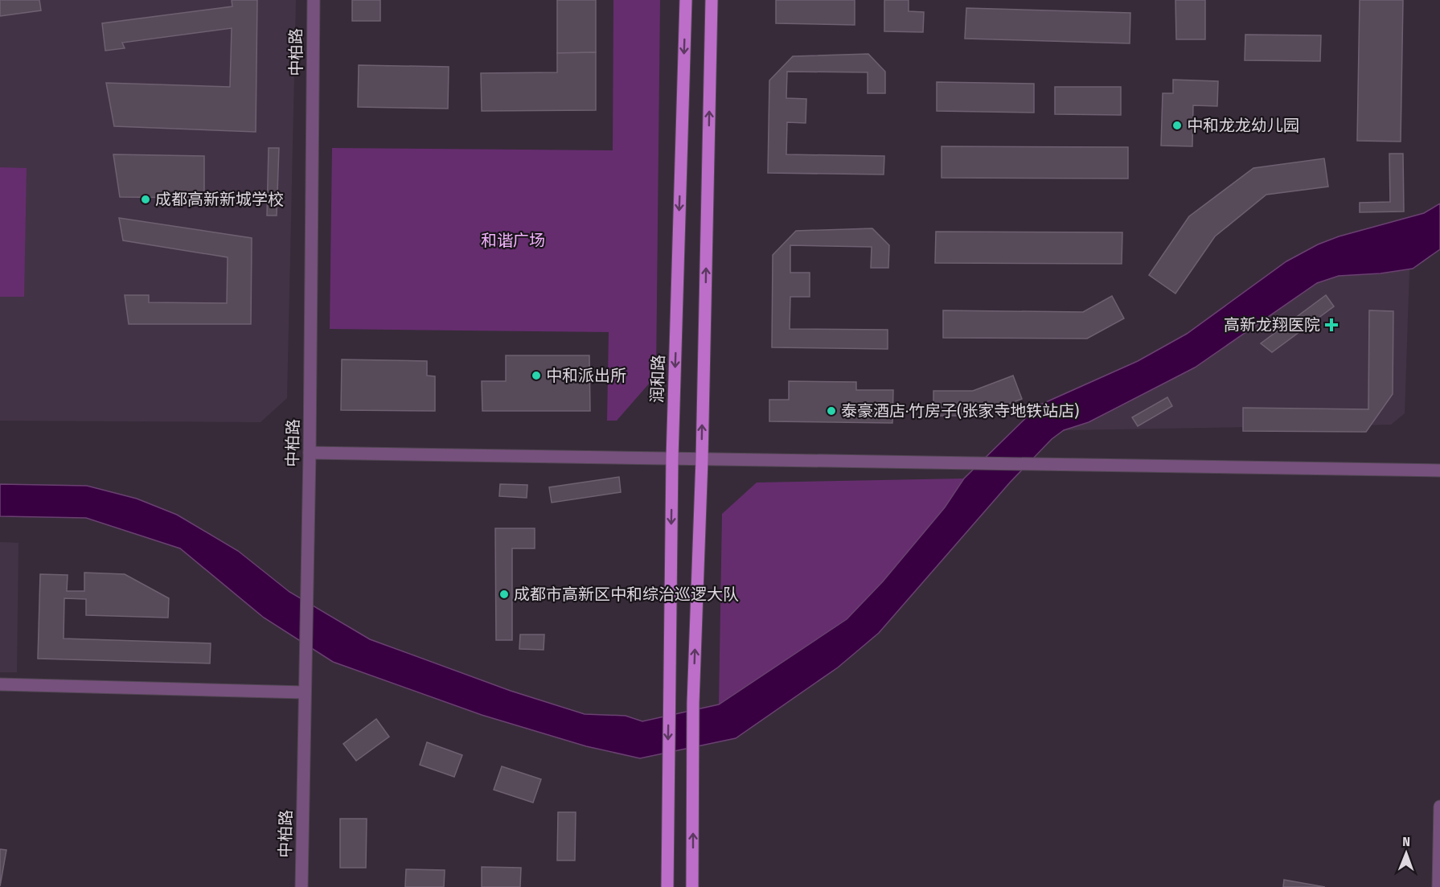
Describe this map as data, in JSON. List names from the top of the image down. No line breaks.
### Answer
{"streets":{"main road":["润和路"],"street":["中柏路"]},"parks":["和谐广场"],"places":{"other":["中和龙龙幼儿园","成都高新新城学校","中和派出所","泰豪酒店·竹房子(张家寺地铁站店)","成都市高新区中和综治巡逻大队"],"health":["高新龙翔医院"]},"north":"top"}
